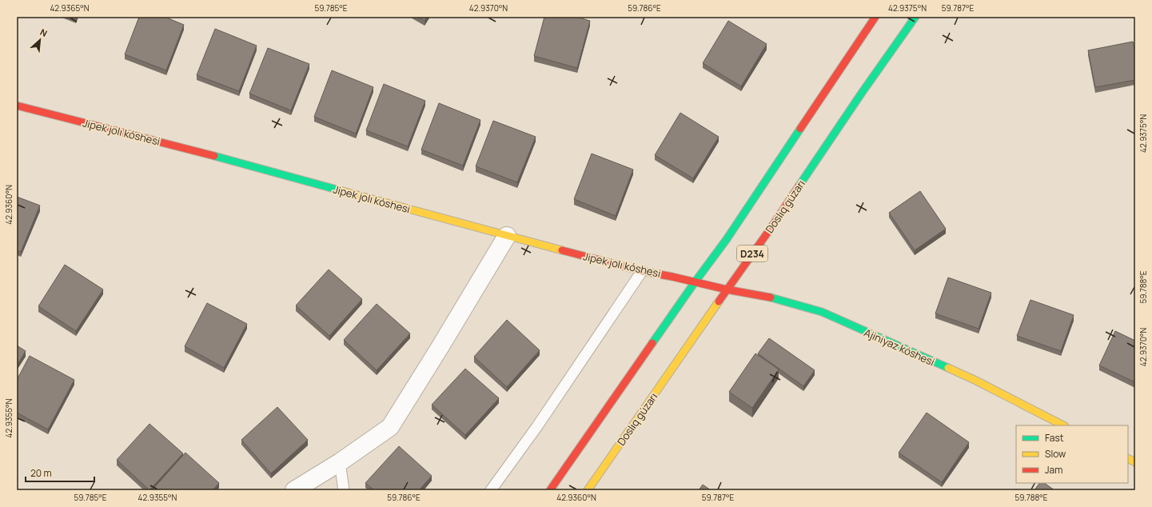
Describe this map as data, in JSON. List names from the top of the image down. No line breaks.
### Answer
{"streets":{"main road":["Jipek jolı kóshesi","Doslıq gúzarı","D234","Ajiniyaz kóshesi"]},"crossings":[["Jipek jolı kóshesi","Doslıq gúzarı"],["Jipek jolı kóshesi","D234"],["Jipek jolı kóshesi","Ajiniyaz kóshesi"],["Doslıq gúzarı","Ajiniyaz kóshesi"]],"legend":["Fast","Slow","Jam"],"scale_bar":"20 m","north":"top right","coordinates":["42.9365°N","59.785°E","42.9370°N","59.786°E","42.9375°N","59.787°E","42.9360°N","59.788°E","42.9355°N"]}
